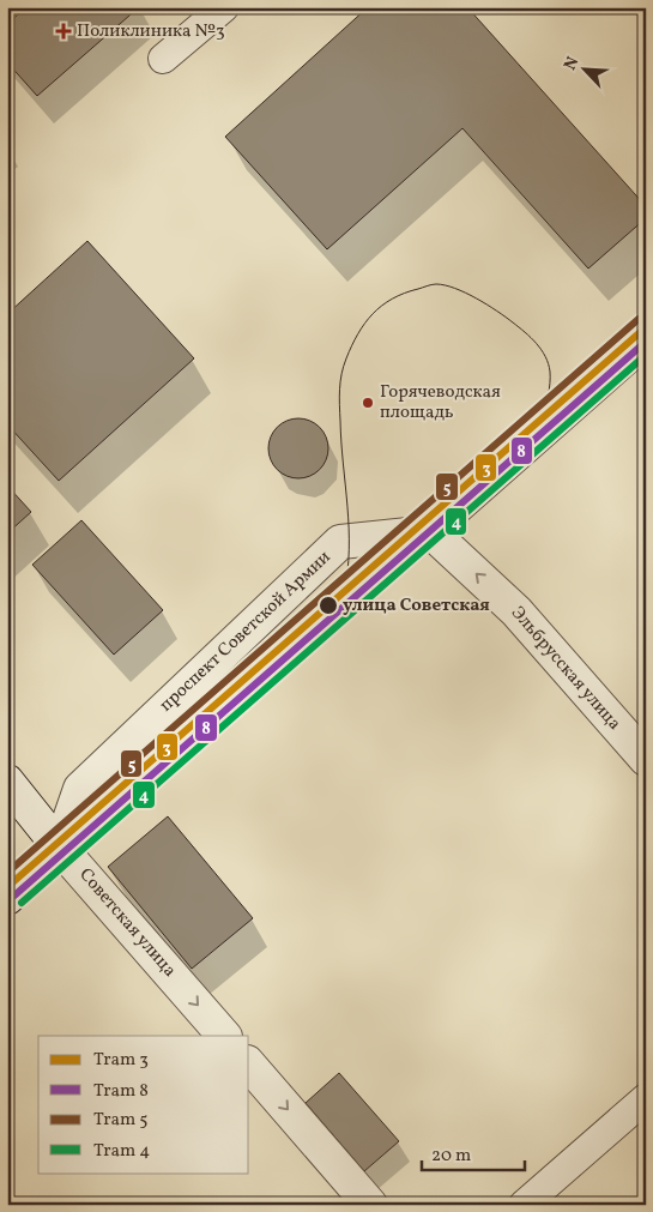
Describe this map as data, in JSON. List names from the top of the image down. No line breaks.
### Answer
{"streets":{"street":["проспект Советской Армии","Эльбрусская улица","Советская улица"]},"crossings":[["проспект Советской Армии","Эльбрусская улица"],["проспект Советской Армии","Советская улица"]],"one_way":["Эльбрусская улица","Советская улица"],"places":{"health":["Поликлиника №3"],"other":["Горячеводская площадь","улица Советская"]},"lines":["tram line 5","tram line 3","tram line 8","tram line 4"],"legend":["Tram 3","Tram 8","Tram 5","Tram 4"],"scale_bar":"20 m","north":"top left"}
